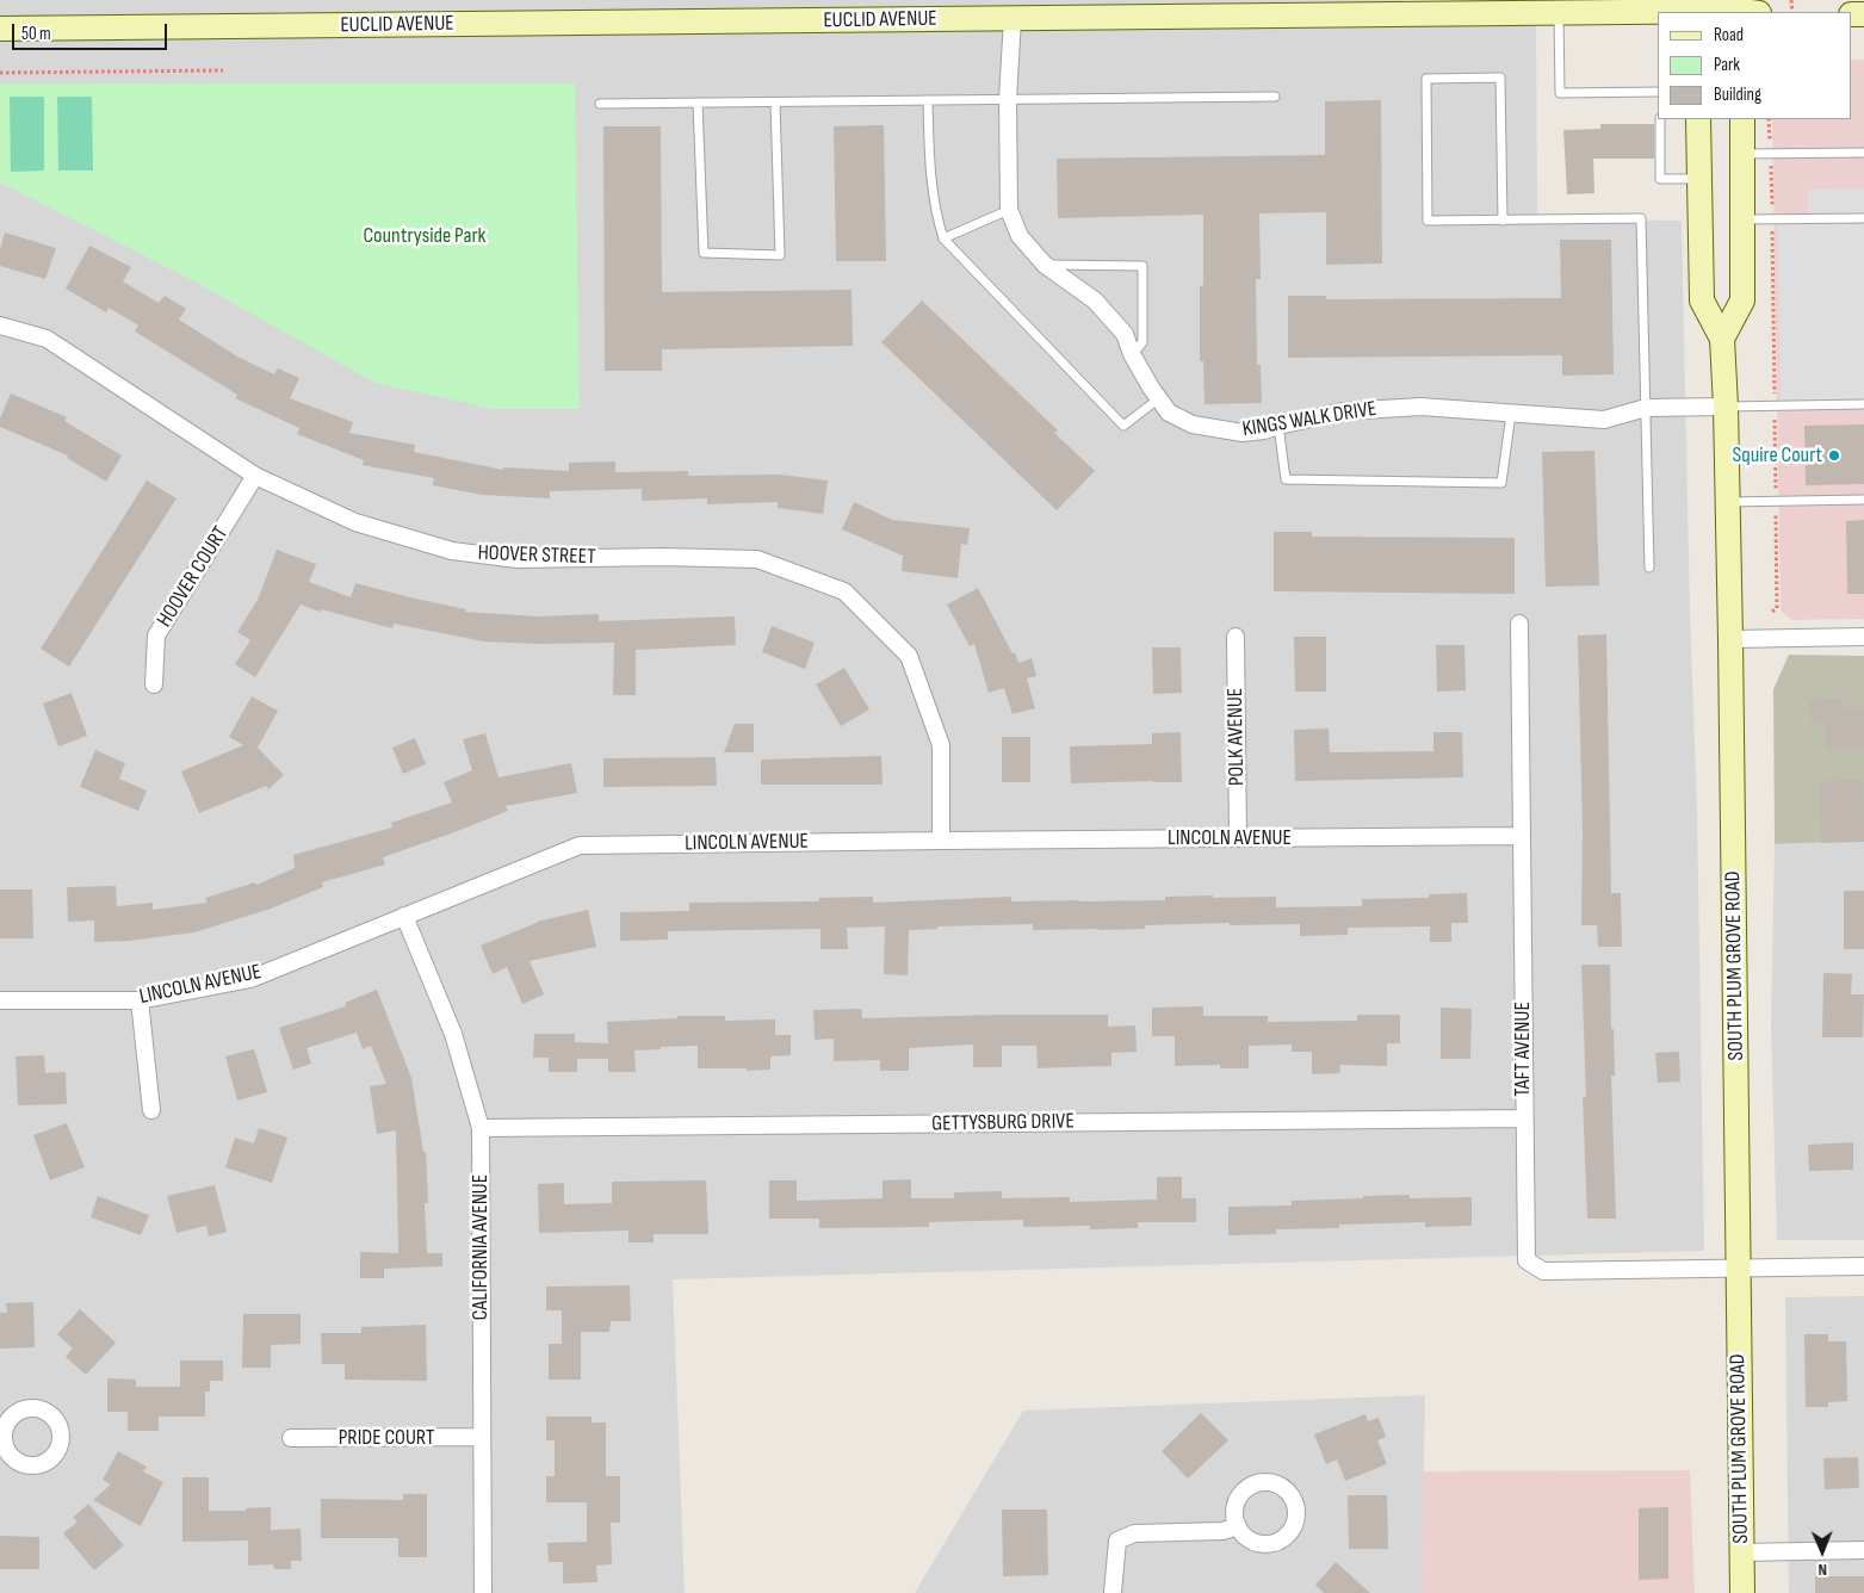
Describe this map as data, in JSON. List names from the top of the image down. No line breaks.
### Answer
{"streets":{"main road":["EUCLID AVENUE","SOUTH PLUM GROVE ROAD"],"street":["KINGS WALK DRIVE","HOOVER STREET","HOOVER COURT","POLK AVENUE","LINCOLN AVENUE","TAFT AVENUE","GETTYSBURG DRIVE","CALIFORNIA AVENUE","PRIDE COURT"]},"crossings":[["EUCLID AVENUE","KINGS WALK DRIVE"],["KINGS WALK DRIVE","SOUTH PLUM GROVE ROAD"],["HOOVER STREET","HOOVER COURT"],["HOOVER STREET","LINCOLN AVENUE"],["POLK AVENUE","LINCOLN AVENUE"],["LINCOLN AVENUE","TAFT AVENUE"],["LINCOLN AVENUE","CALIFORNIA AVENUE"],["SOUTH PLUM GROVE ROAD","TAFT AVENUE"],["TAFT AVENUE","GETTYSBURG DRIVE"],["GETTYSBURG DRIVE","CALIFORNIA AVENUE"],["CALIFORNIA AVENUE","PRIDE COURT"]],"parks":["Countryside Park"],"places":["Squire Court"],"legend":["Road","Park","Building"],"scale_bar":"50 m","north":"bottom"}
